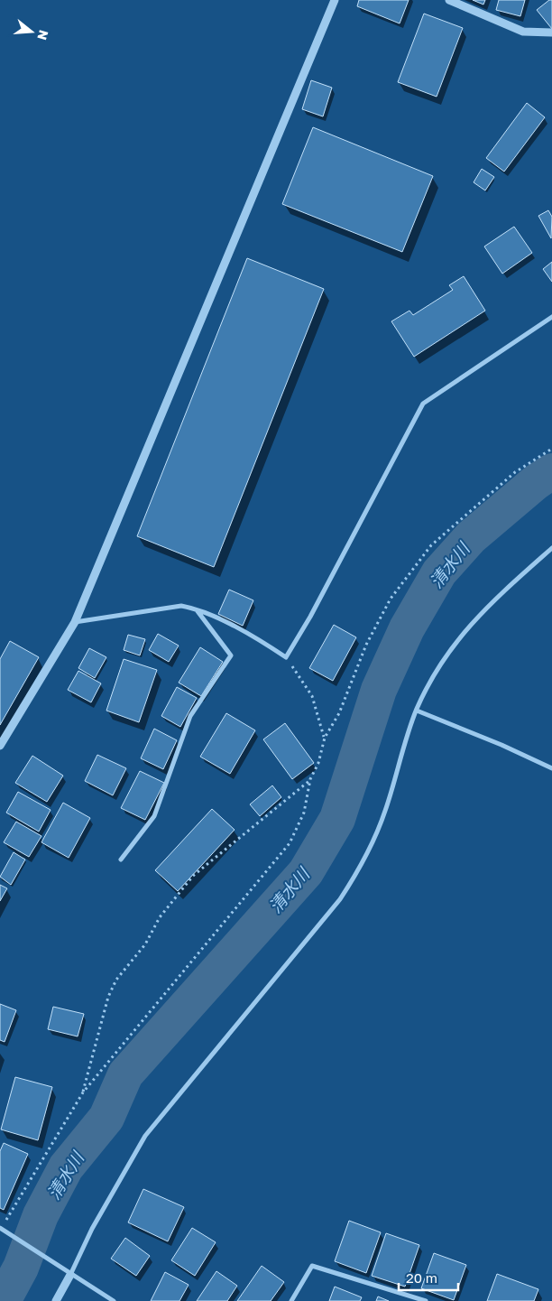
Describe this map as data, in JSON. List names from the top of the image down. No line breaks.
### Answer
{"water":["清水川"],"scale_bar":"20 m","north":"right"}
